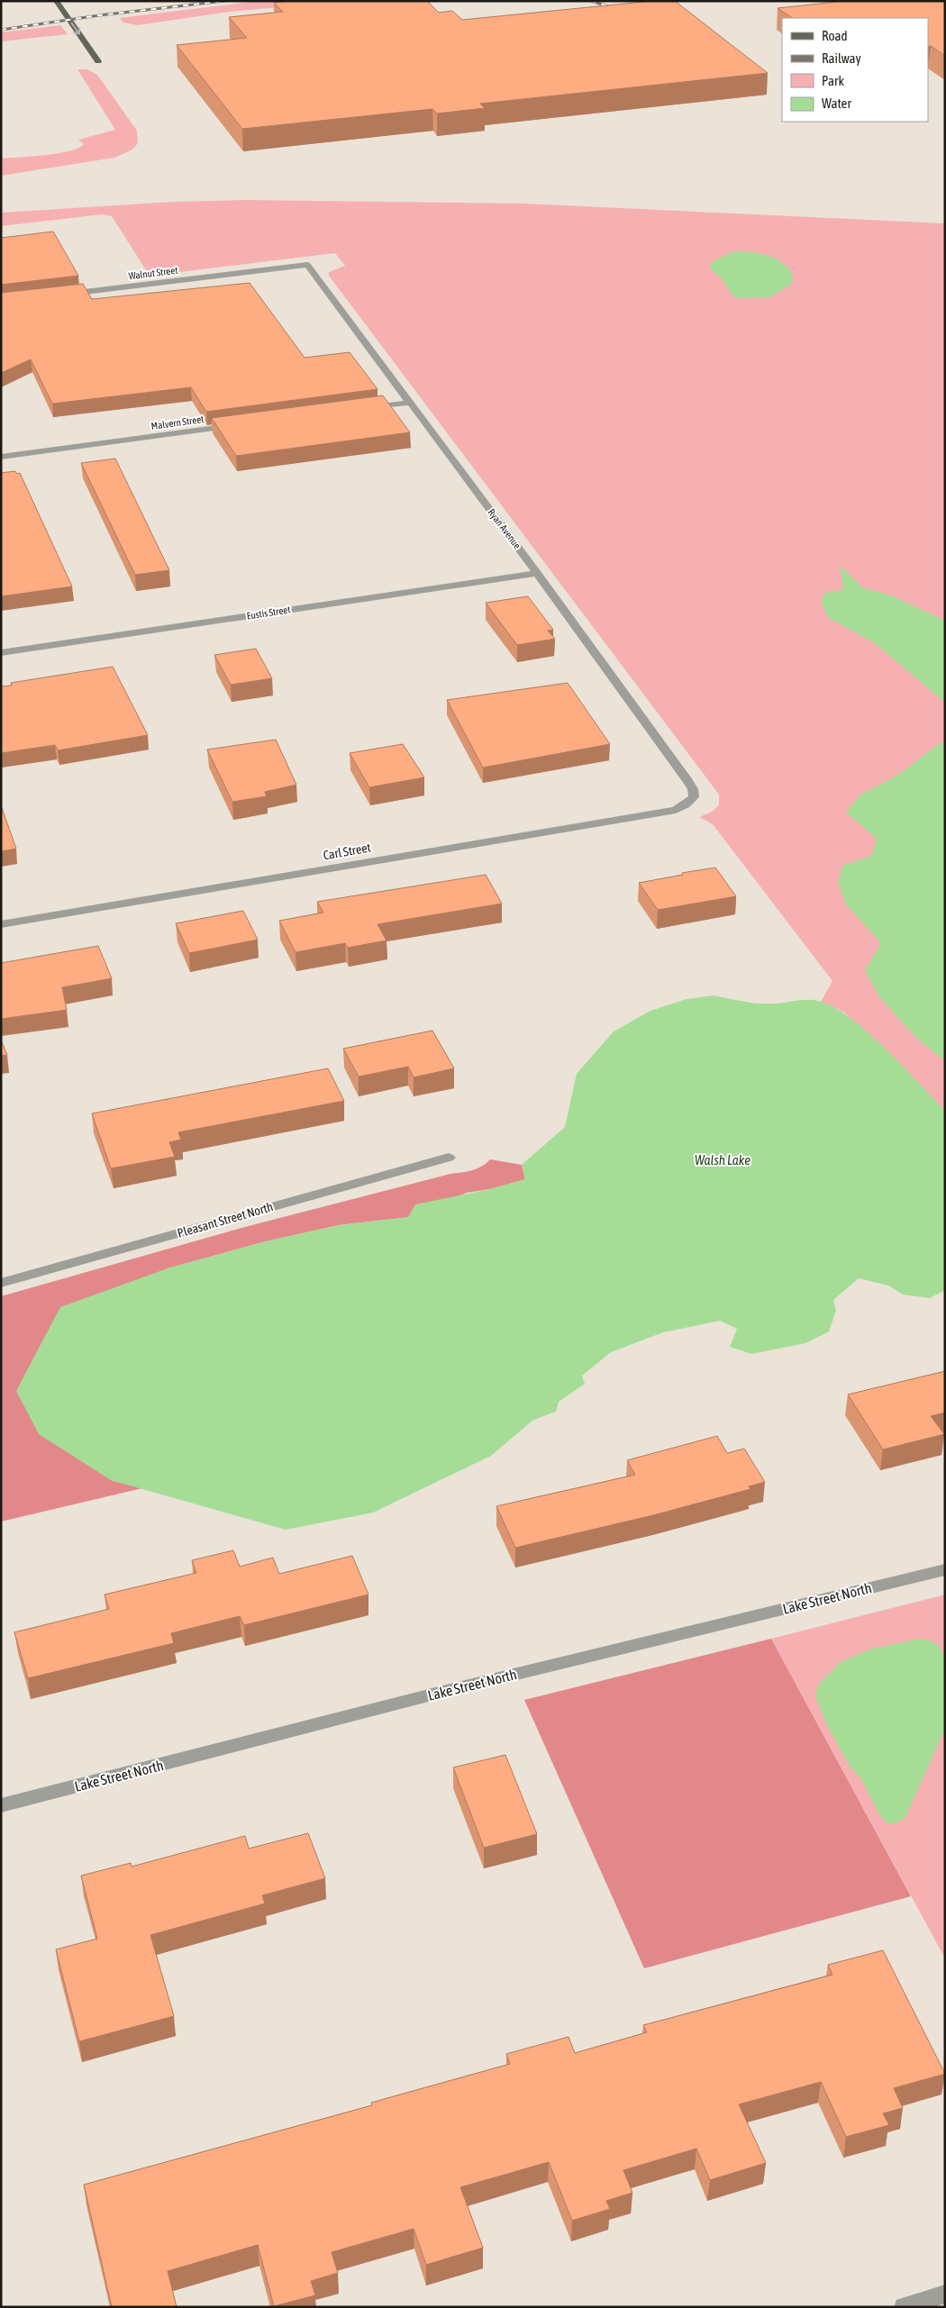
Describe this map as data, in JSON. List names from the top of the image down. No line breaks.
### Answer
{"streets":{"street":["Walnut Street","Malvern Street","Ryan Avenue","Eustis Street","Carl Street","Pleasant Street North","Lake Street North"]},"crossings":[["Walnut Street","Ryan Avenue"],["Ryan Avenue","Eustis Street"],["Ryan Avenue","Carl Street"]],"water":["Walsh Lake"],"legend":["Road","Railway","Park","Water"]}
